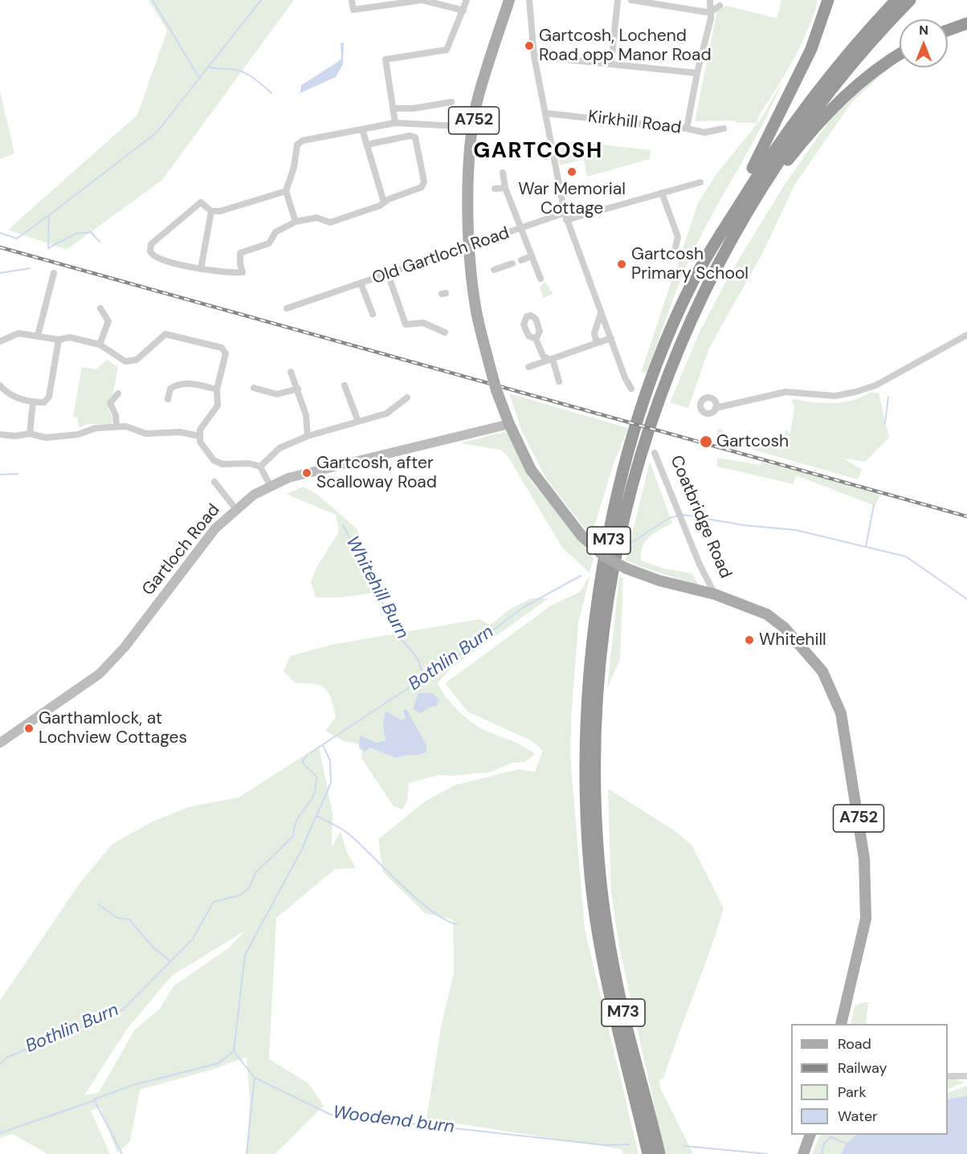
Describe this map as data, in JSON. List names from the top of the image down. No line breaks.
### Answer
{"streets":{"highway":["M73"],"main road":["A752","Coatbridge Road","Gartloch Road"],"street":["Kirkhill Road","Old Gartloch Road"]},"crossings":[["A752","Old Gartloch Road"],["A752","Coatbridge Road"],["Old Gartloch Road","Coatbridge Road"],["Coatbridge Road","Gartloch Road"]],"districts":["GARTCOSH"],"water":["Whitehill Burn","Bothlin Burn","Woodend burn"],"places":["Gartcosh, Lochend Road opp Manor Road","War Memorial Cottage","Gartcosh Primary School","Gartcosh","Gartcosh, after Scalloway Road","Whitehill","Garthamlock, at Lochview Cottages"],"legend":["Road","Railway","Park","Water"],"north":"top"}
